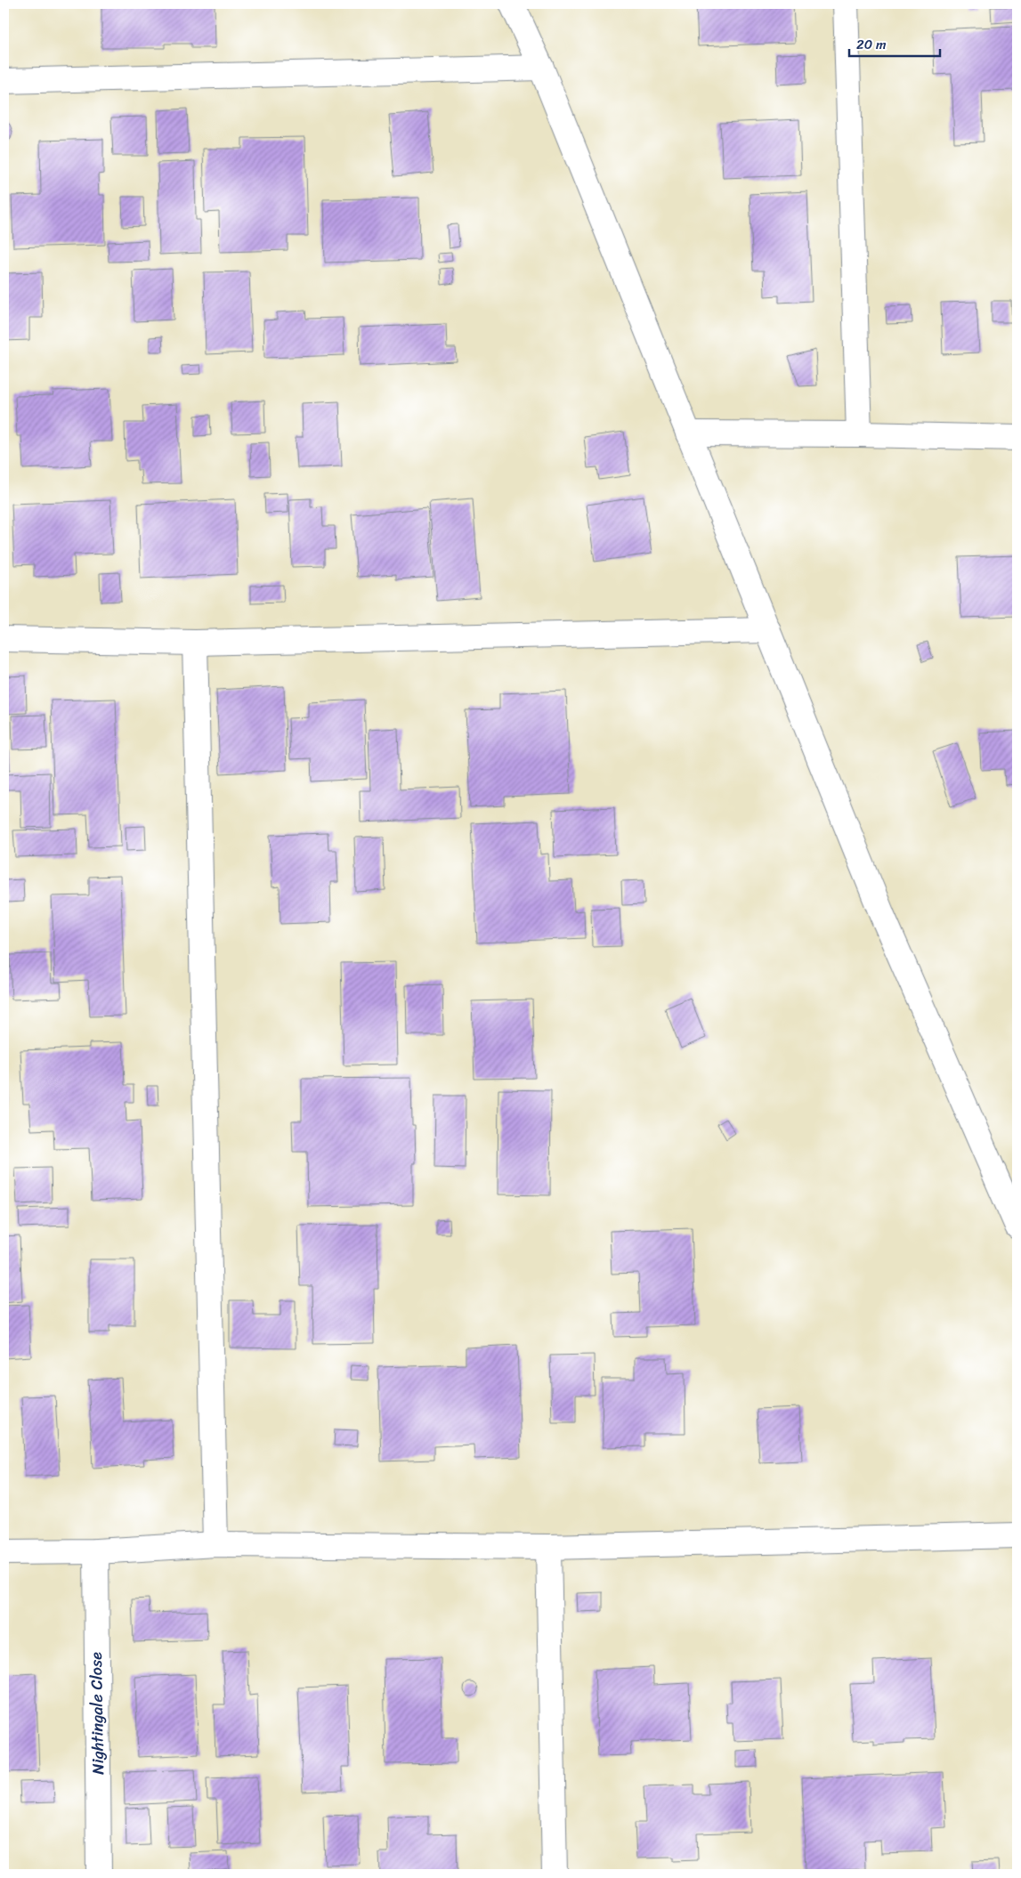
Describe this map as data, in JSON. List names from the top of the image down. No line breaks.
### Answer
{"streets":{"street":["Nightingale Close"]},"scale_bar":"20 m"}
